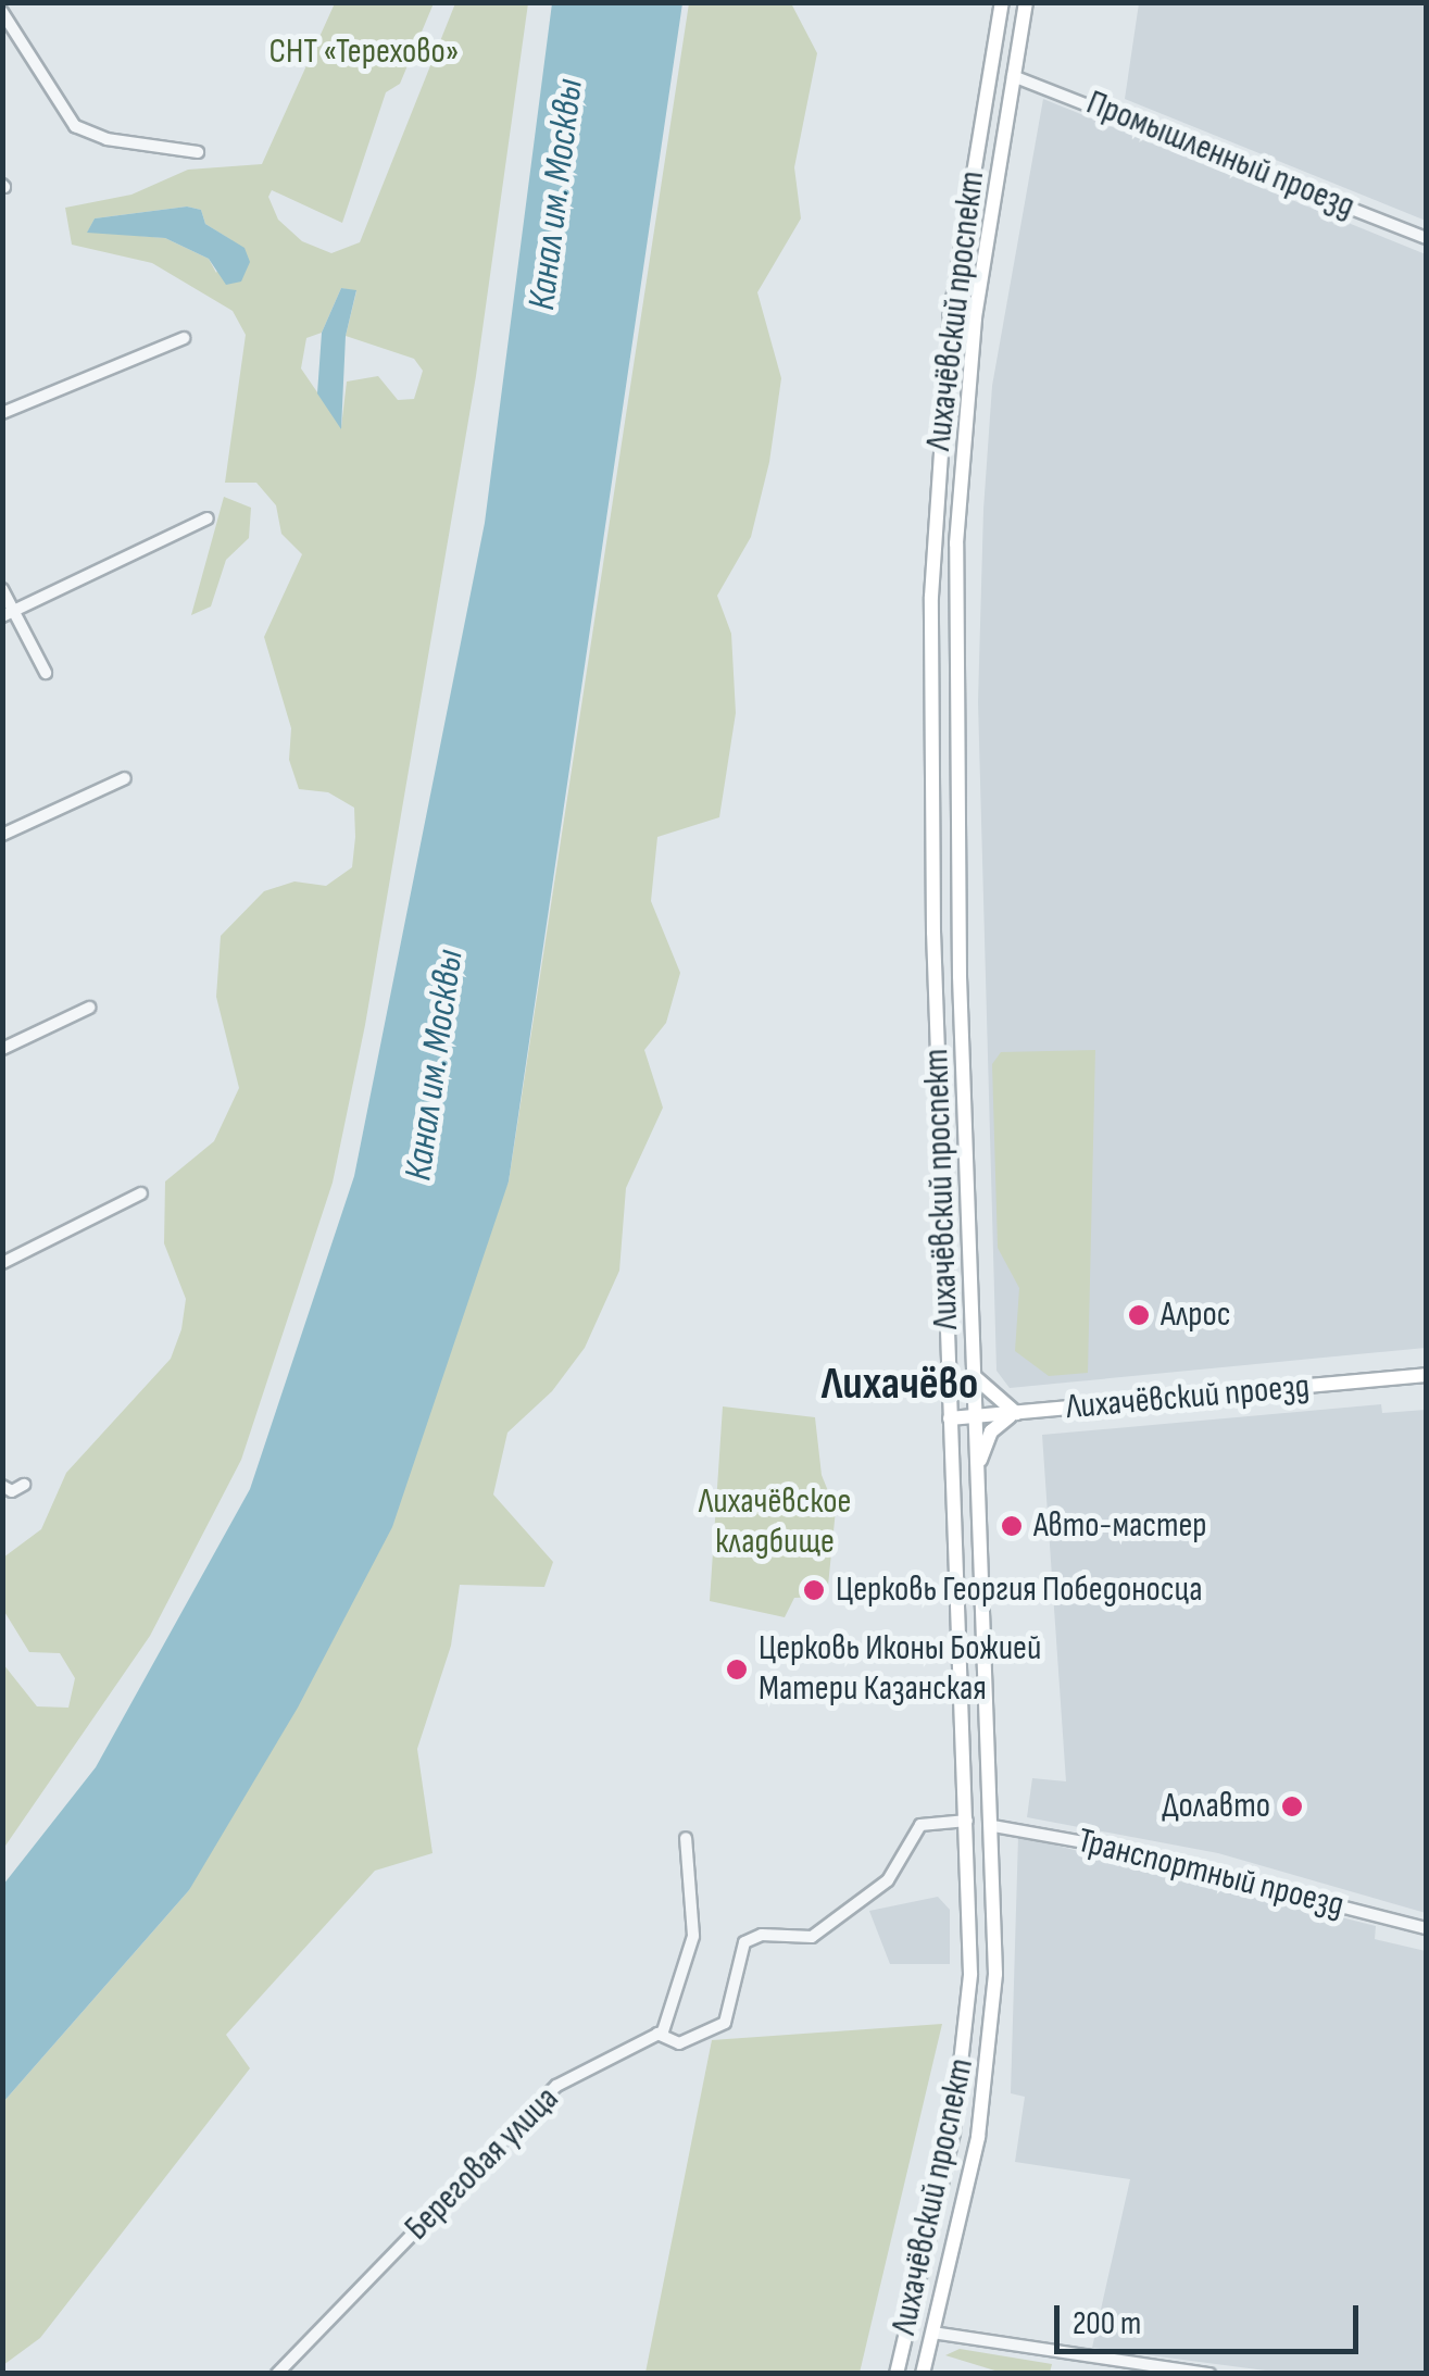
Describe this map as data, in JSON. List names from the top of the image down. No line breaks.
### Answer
{"streets":{"main road":["Лихачёвский проспект","Лихачёвский проезд"],"street":["Промышленный проезд","Транспортный проезд","Береговая улица"]},"crossings":[["Промышленный проезд","Лихачёвский проспект"],["Лихачёвский проспект","Лихачёвский проезд"],["Лихачёвский проспект","Транспортный проезд"]],"districts":["Лихачёво"],"water":["Канал им. Москвы"],"parks":["СНТ «Терехово»","Лихачёвское кладбище"],"places":["Алрос","Авто-мастер","Церковь Георгия Победоносца","Церковь Иконы Божией Матери Казанская","Долавто"],"scale_bar":"200 m"}
